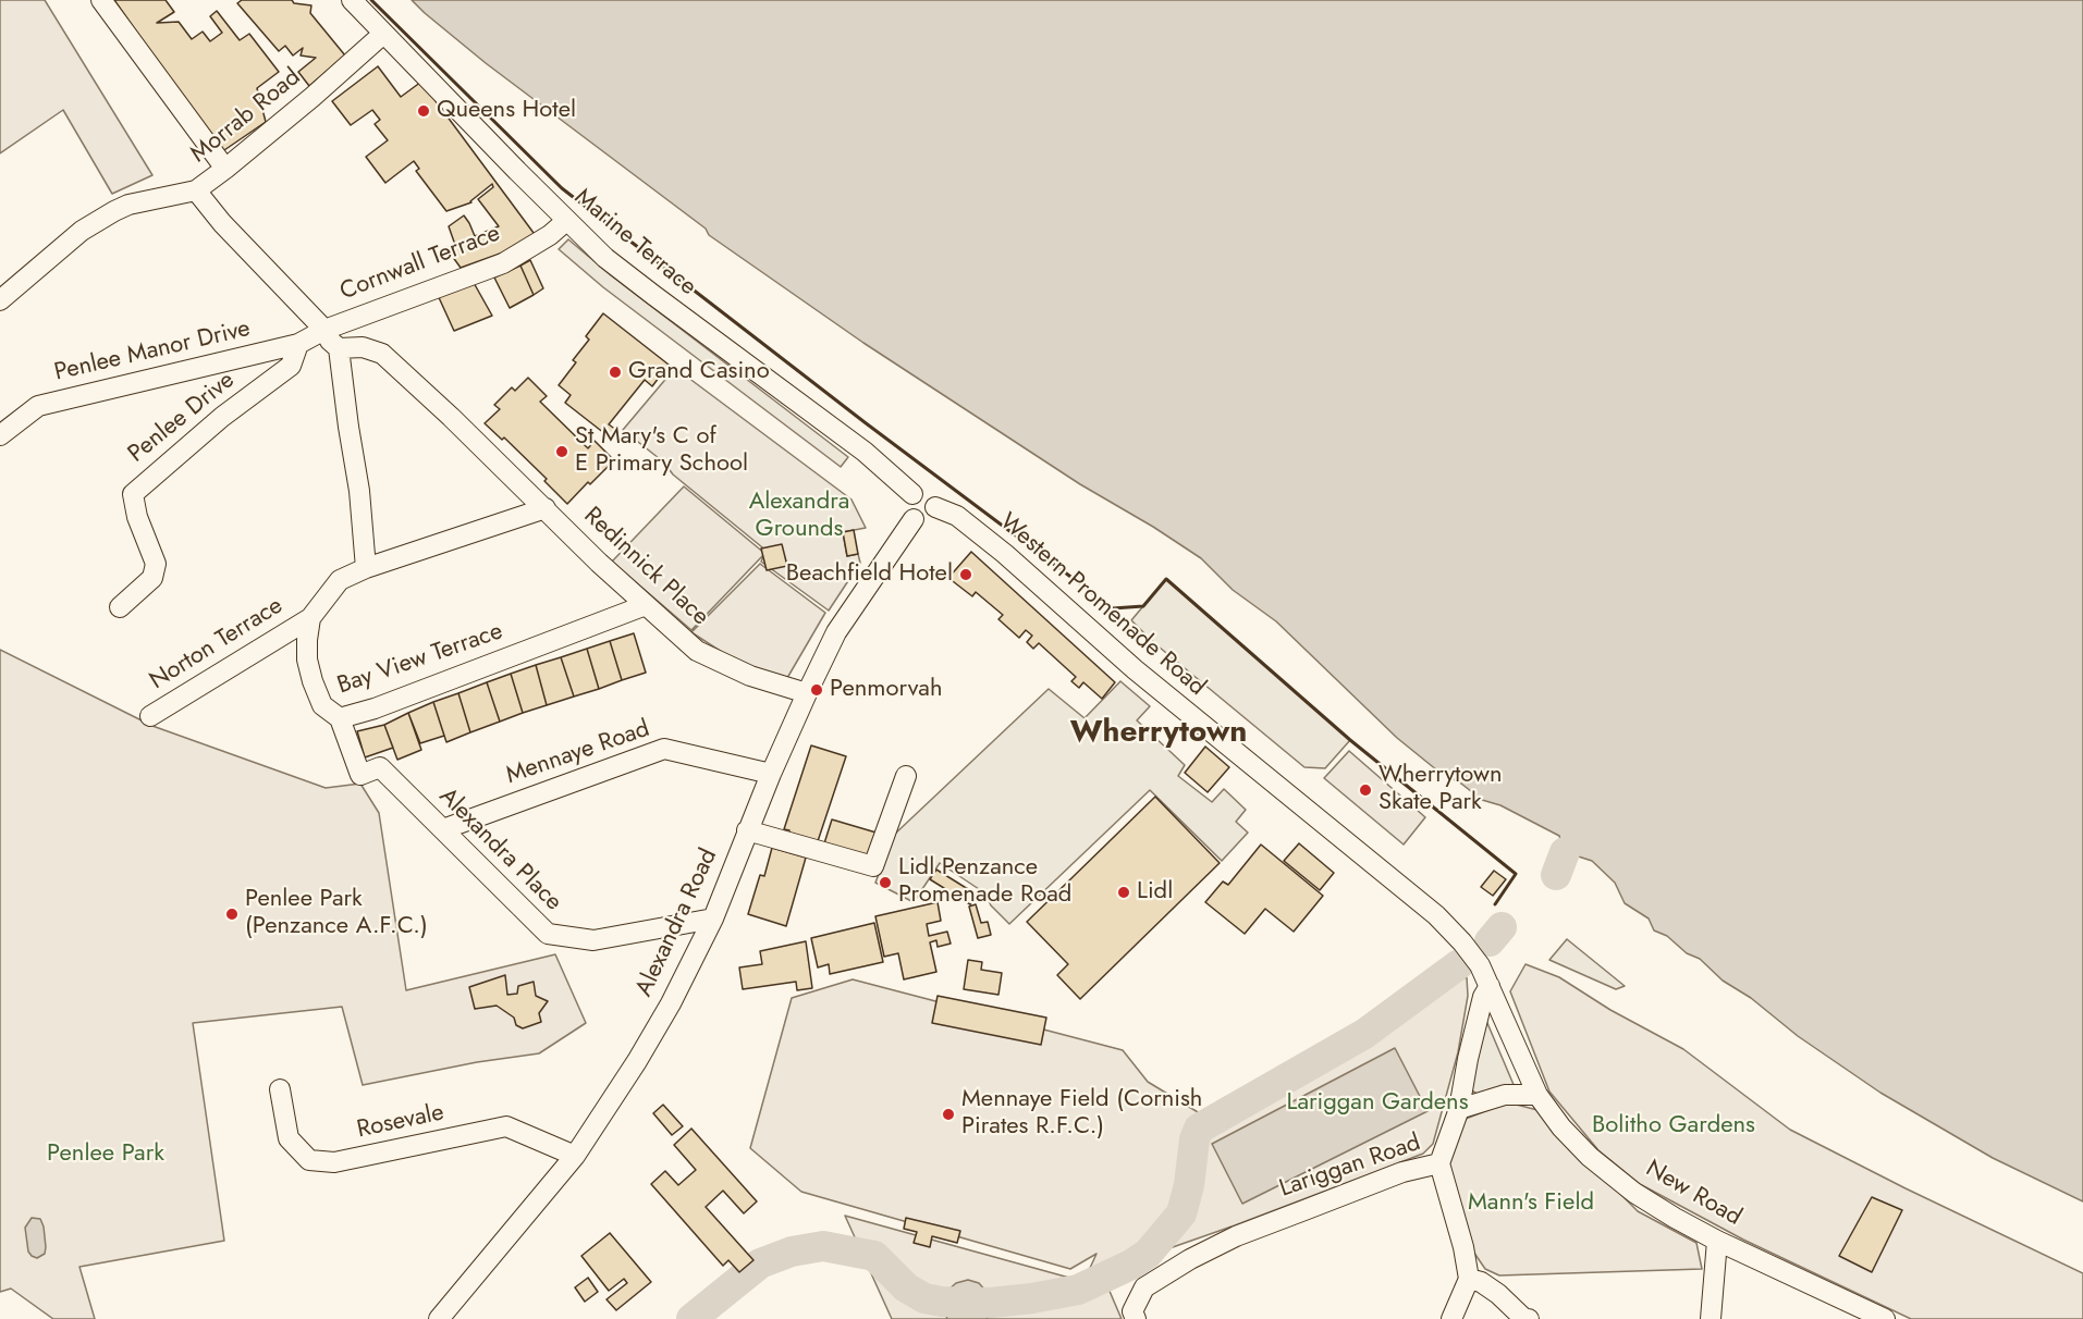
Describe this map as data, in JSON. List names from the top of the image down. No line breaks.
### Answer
{"streets":{"street":["Morrab Road","Marine Terrace","Cornwall Terrace","Penlee Manor Drive","Penlee Drive","Redinnick Place","Western Promenade Road","Norton Terrace","Bay View Terrace","Mennaye Road","Alexandra Place","Alexandra Road","Rosevale","Lariggan Road","New Road"]},"crossings":[["Morrab Road","Marine Terrace"],["Marine Terrace","Cornwall Terrace"],["Marine Terrace","Western Promenade Road"],["Marine Terrace","Alexandra Road"],["Cornwall Terrace","Penlee Manor Drive"],["Penlee Manor Drive","Penlee Drive"],["Redinnick Place","Bay View Terrace"],["Redinnick Place","Alexandra Road"],["Western Promenade Road","Alexandra Road"],["Western Promenade Road","Lariggan Road"],["Western Promenade Road","New Road"],["Norton Terrace","Bay View Terrace"],["Bay View Terrace","Alexandra Place"],["Mennaye Road","Alexandra Place"],["Mennaye Road","Alexandra Road"],["Alexandra Place","Alexandra Road"],["Alexandra Road","Rosevale"],["Lariggan Road","New Road"]],"districts":["Wherrytown"],"parks":["Alexandra Grounds","Lariggan Gardens","Bolitho Gardens","Penlee Park","Mann's Field"],"places":["Queens Hotel","Grand Casino","St Mary's C of E Primary School","Beachfield Hotel","Penmorvah","Wherrytown Skate Park","Lidl Penzance Promenade Road","Lidl","Penlee Park (Penzance A.F.C.)","Mennaye Field (Cornish Pirates R.F.C.)"]}
